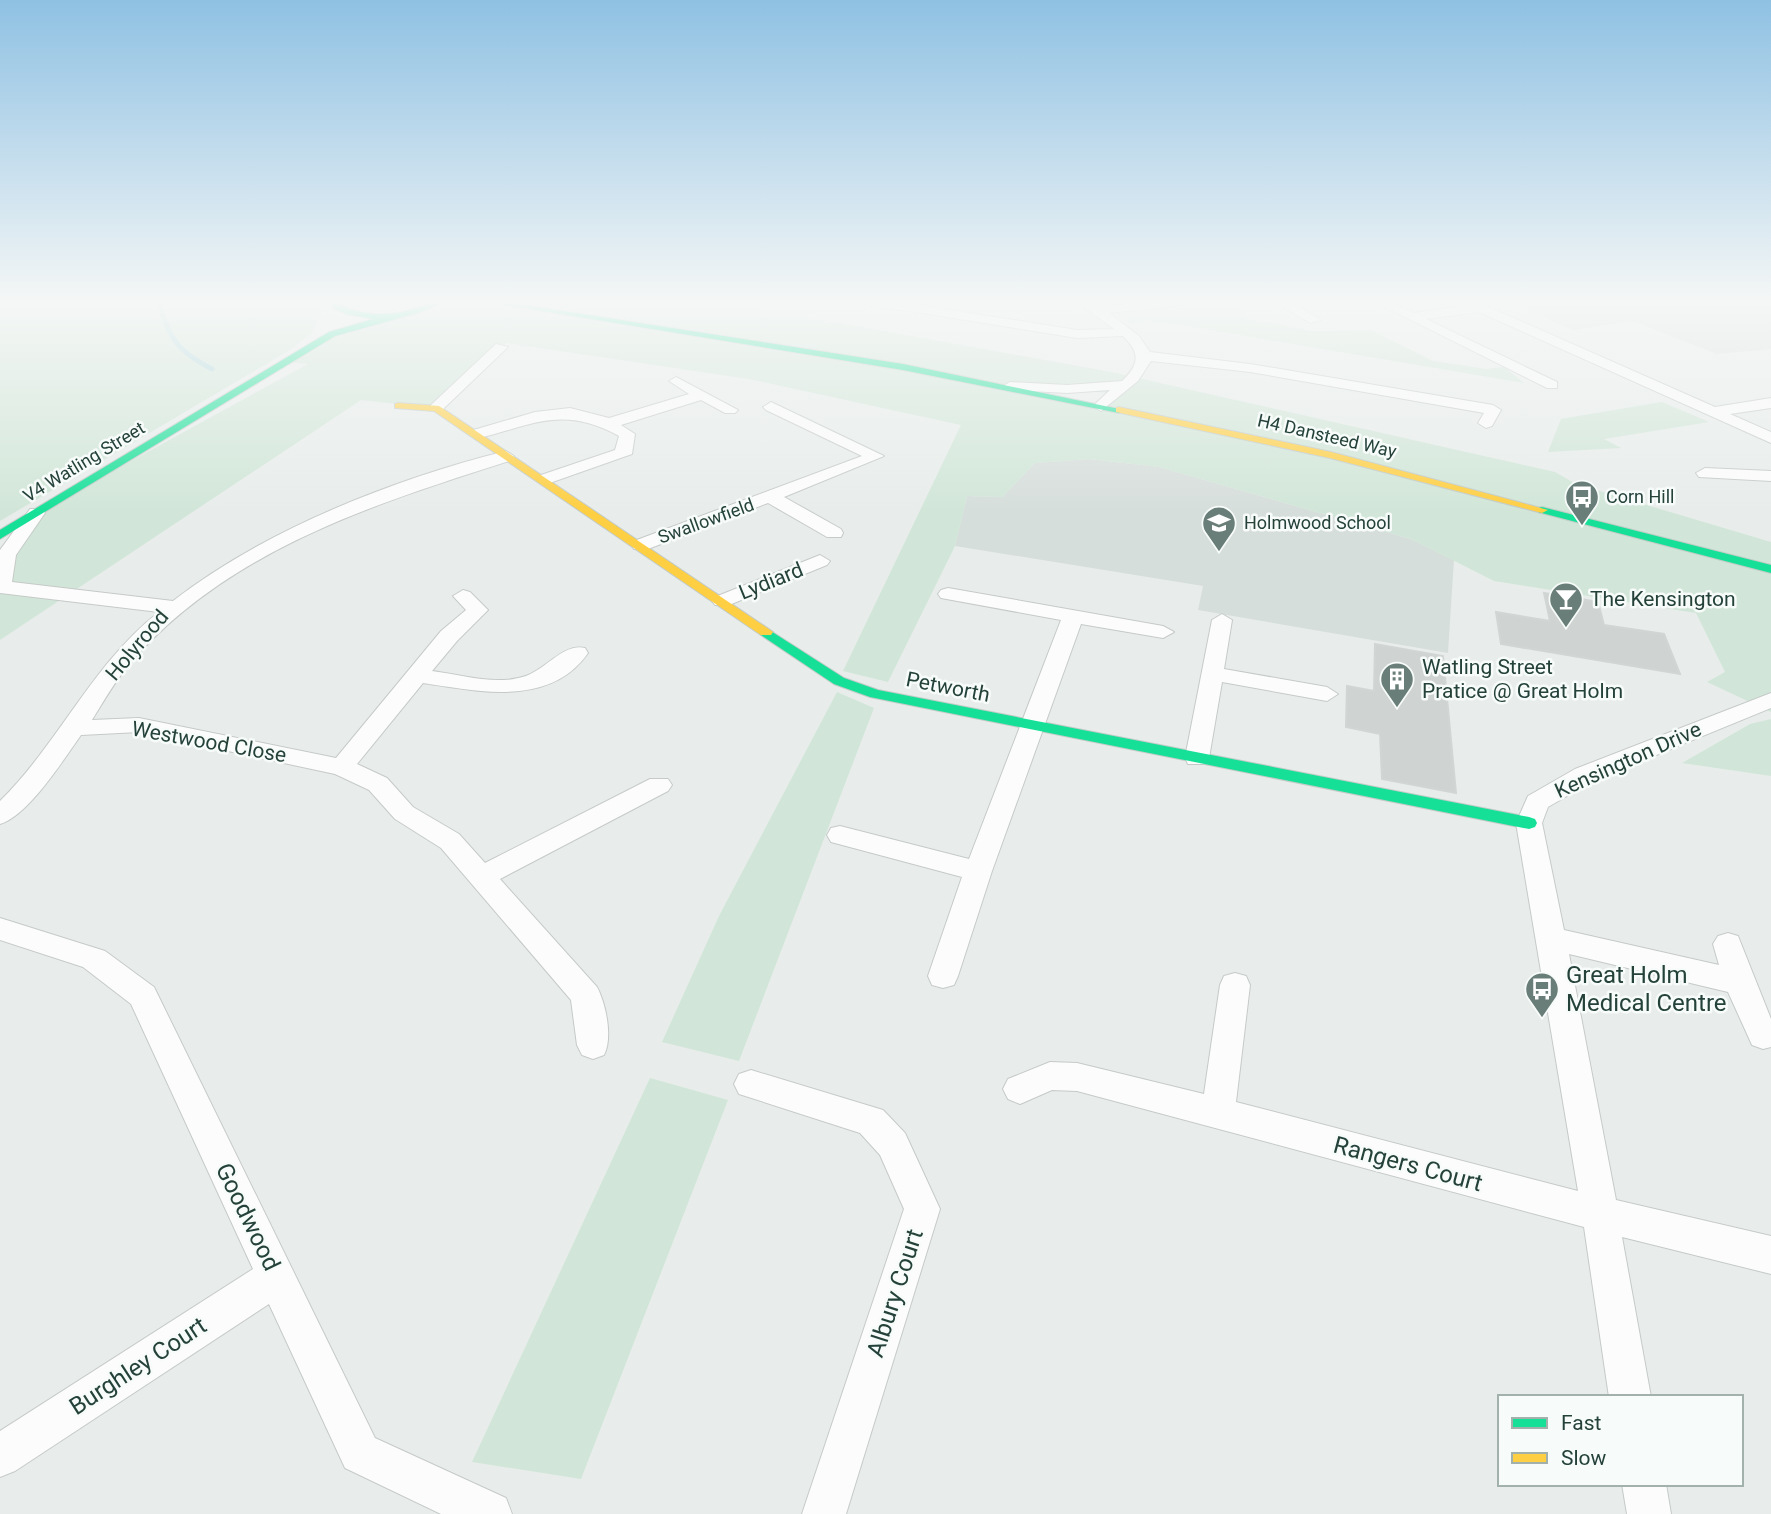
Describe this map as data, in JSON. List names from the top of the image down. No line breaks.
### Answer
{"streets":{"street":["H4 Dansteed Way","V4 Watling Street","Swallowfield","Lydiard","Holyrood","Petworth","Westwood Close","Kensington Drive","Rangers Court","Goodwood","Albury Court","Burghley Court"]},"crossings":[["V4 Watling Street","Holyrood"],["Swallowfield","Petworth"],["Lydiard","Petworth"],["Holyrood","Westwood Close"],["Petworth","Kensington Drive"],["Goodwood","Burghley Court"]],"places":{"bus stop":["Corn Hill","Great Holm Medical Centre"],"school or university":["Holmwood School"],"bar":["The Kensington"],"building":["Watling Street Pratice @ Great Holm"]},"legend":["Fast","Slow"]}
